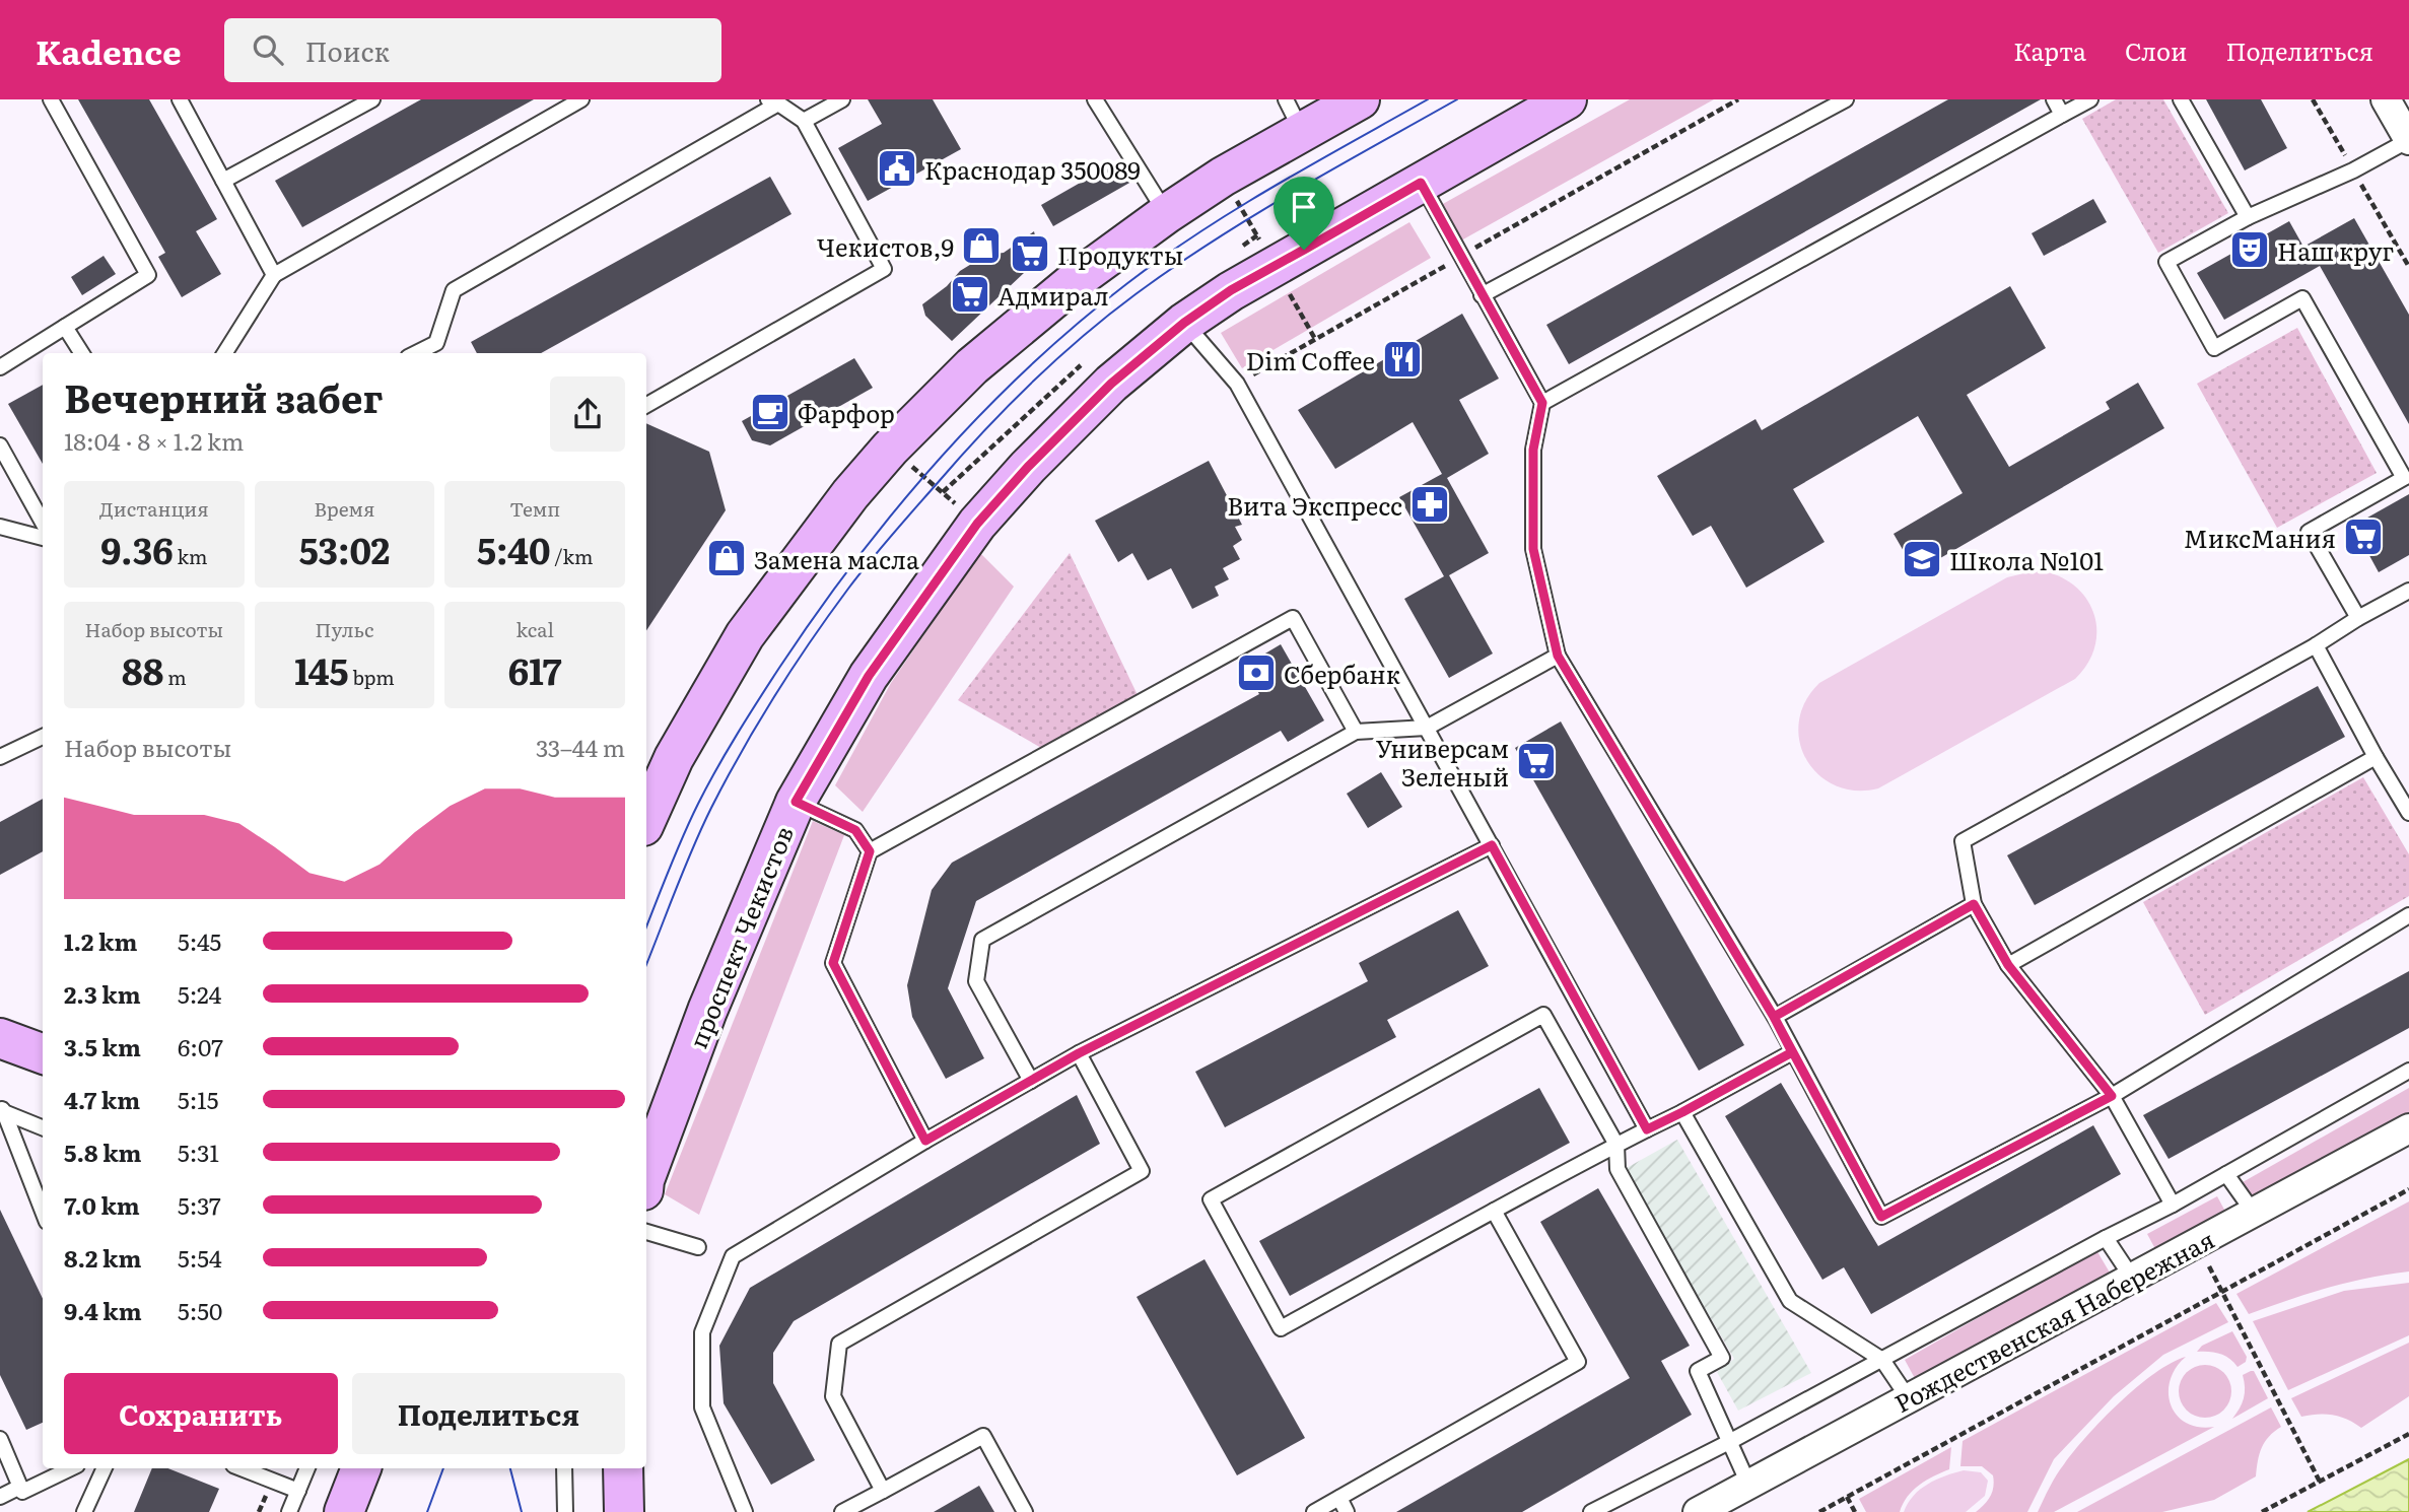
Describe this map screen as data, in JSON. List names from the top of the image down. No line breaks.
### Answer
{"streets":{"main road":["проспект Чекистов"],"street":["Рождественская Набережная"]},"places":{"public building":["Краснодар 350089"],"shop":["Чекистов,9","Замена масла"],"theatre":["Наш круг"],"supermarket":["Продукты","Адмирал","МиксМания","Универсам Зеленый"],"restaurant":["Dim Coffee"],"cafe":["Фарфор"],"pharmacy":["Вита Экспресс"],"school or university":["Школа №101"],"bank":["Сбербанк"]},"page":{"header":"Kadence","search":"Поиск","nav":["Карта","Слои","Поделиться"],"heading":["Вечерний забег","18:04 · 8 × 1.2 km"],"stats":[["Дистанция","9.36 km"],["Время","53:02"],["Темп","5:40 /km"],["Набор высоты","88 m"],["Пульс","145 bpm"],["kcal","617"]],"chart":["Набор высоты","33–44 m"],"list":[{"name":"1.2 km","note":"5:45"},{"name":"2.3 km","note":"5:24"},{"name":"3.5 km","note":"6:07"},{"name":"4.7 km","note":"5:15"},{"name":"5.8 km","note":"5:31"},{"name":"7.0 km","note":"5:37"},{"name":"8.2 km","note":"5:54"},{"name":"9.4 km","note":"5:50"}],"buttons":["Сохранить","Поделиться"]}}
